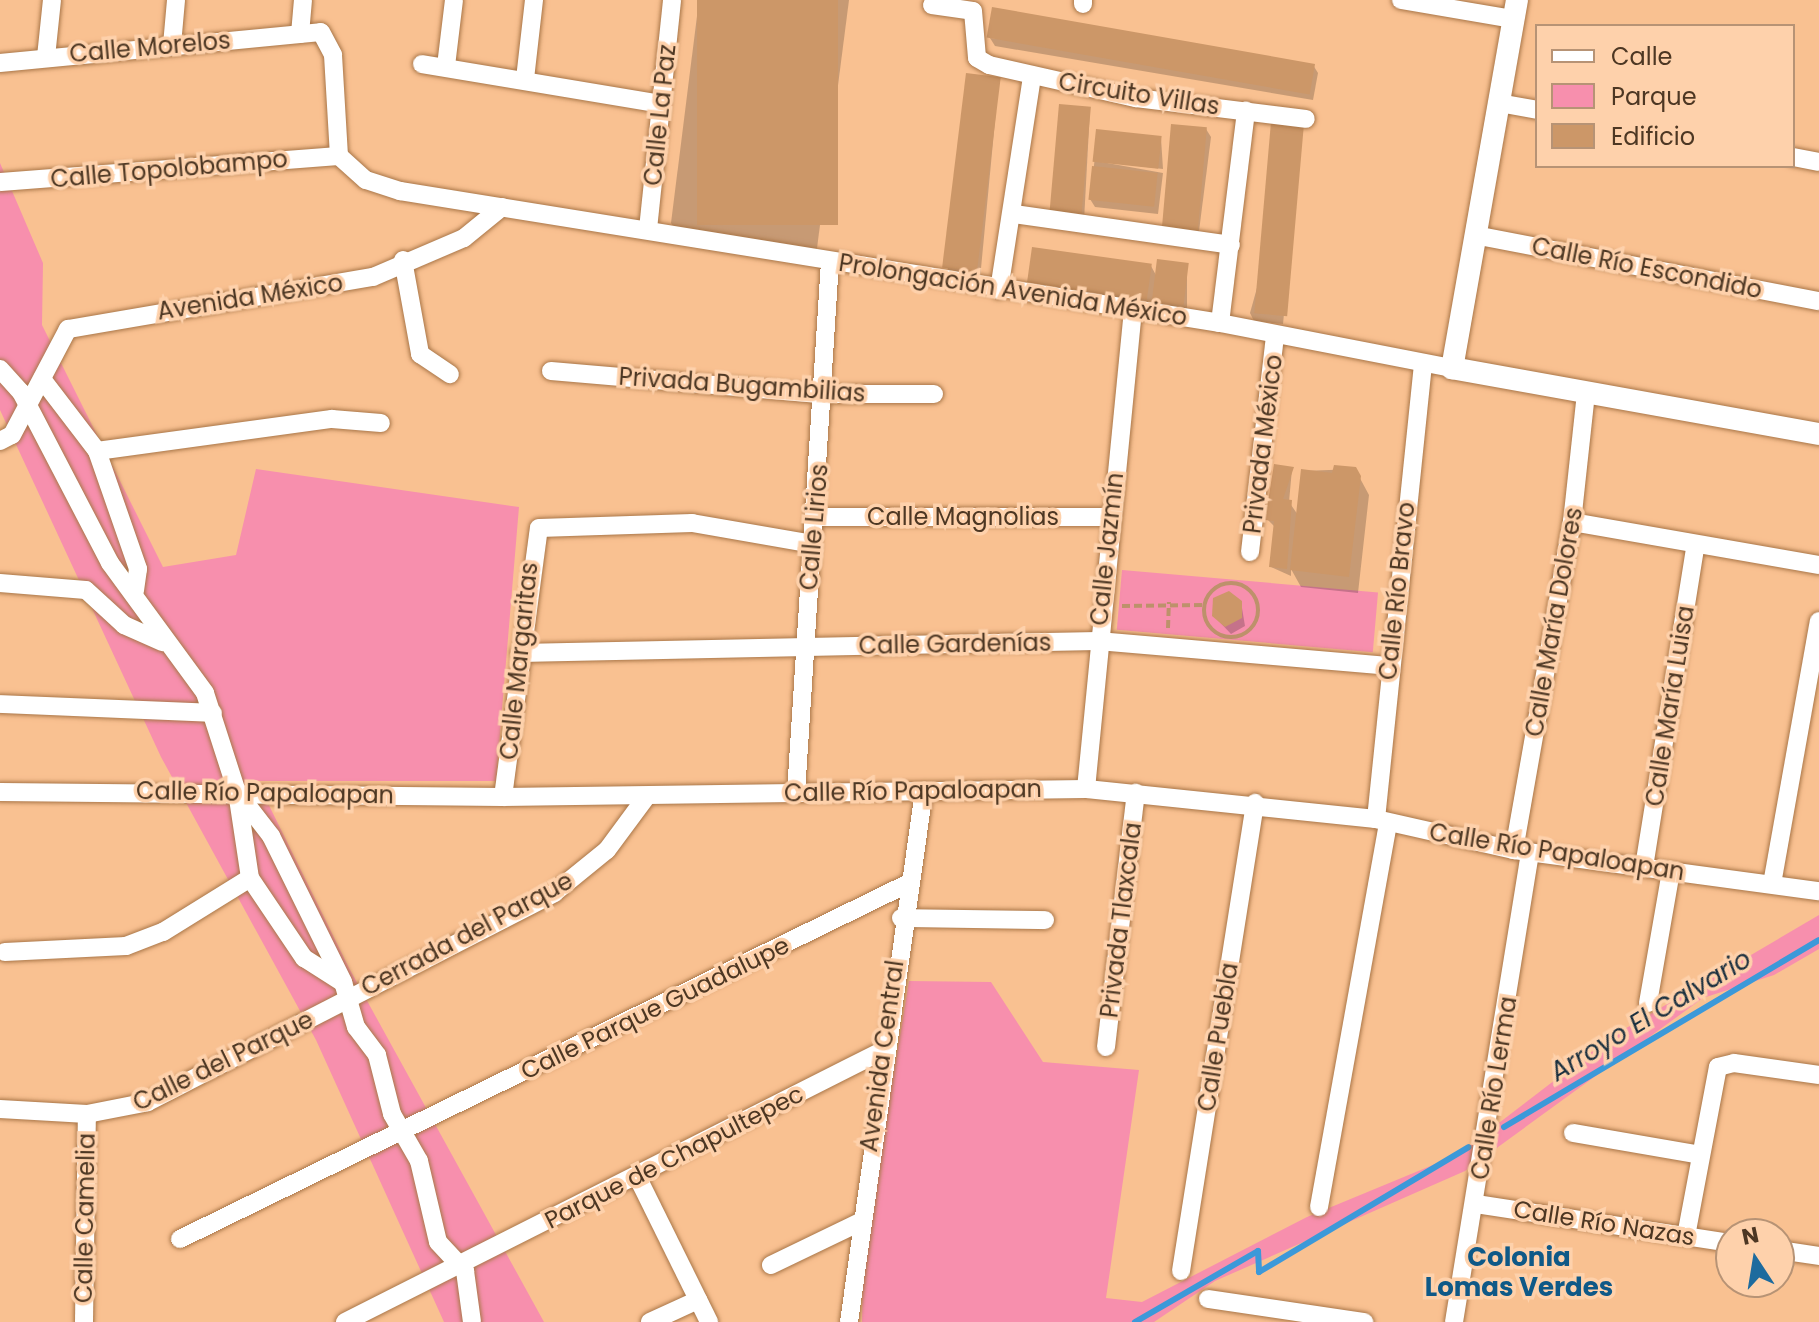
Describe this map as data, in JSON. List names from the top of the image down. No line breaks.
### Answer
{"streets":{"street":["Calle Morelos","Circuito Villas","Calle La Paz","Calle Topolobampo","Calle Río Escondido","Prolongación Avenida México","Avenida México","Privada Bugambilias","Privada México","Calle Magnolias","Calle Lirios","Calle Jazmín","Calle Río Bravo","Calle María Dolores","Calle Gardenías","Calle Margaritas","Calle María Luisa","Calle Río Papaloapan","Privada Tlaxcala","Cerrada del Parque","Calle Parque Guadalupe","Calle Puebla","Avenida Central","Calle del Parque","Calle Río Lerma","Parque de Chapultepec","Calle Camelia","Calle Río Nazas"]},"crossings":[["Circuito Villas","Prolongación Avenida México"],["Calle La Paz","Prolongación Avenida México"],["Calle Topolobampo","Prolongación Avenida México"],["Prolongación Avenida México","Avenida México"],["Prolongación Avenida México","Privada México"],["Prolongación Avenida México","Calle Lirios"],["Prolongación Avenida México","Calle Jazmín"],["Prolongación Avenida México","Calle Río Bravo"],["Prolongación Avenida México","Calle María Dolores"],["Privada Bugambilias","Calle Lirios"],["Calle Magnolias","Calle Lirios"],["Calle Magnolias","Calle Jazmín"],["Calle Lirios","Calle Gardenías"],["Calle Lirios","Calle Margaritas"],["Calle Lirios","Calle Río Papaloapan"],["Calle Jazmín","Calle Gardenías"],["Calle Jazmín","Calle Río Papaloapan"],["Calle Río Bravo","Calle Gardenías"],["Calle Río Bravo","Calle Río Papaloapan"],["Calle María Dolores","Calle Río Papaloapan"],["Calle María Dolores","Calle Río Lerma"],["Calle Gardenías","Calle Margaritas"],["Calle Margaritas","Calle Río Papaloapan"],["Calle María Luisa","Calle Río Papaloapan"],["Calle Río Papaloapan","Privada Tlaxcala"],["Calle Río Papaloapan","Cerrada del Parque"],["Calle Río Papaloapan","Calle Puebla"],["Calle Río Papaloapan","Avenida Central"],["Calle Río Papaloapan","Calle Río Lerma"],["Cerrada del Parque","Calle del Parque"],["Calle Parque Guadalupe","Avenida Central"],["Avenida Central","Parque de Chapultepec"],["Calle del Parque","Calle Camelia"],["Calle Río Lerma","Calle Río Nazas"]],"districts":["Colonia Lomas Verdes"],"water":["Arroyo El Calvario"],"legend":["Calle","Parque","Edificio"],"north":"top"}
